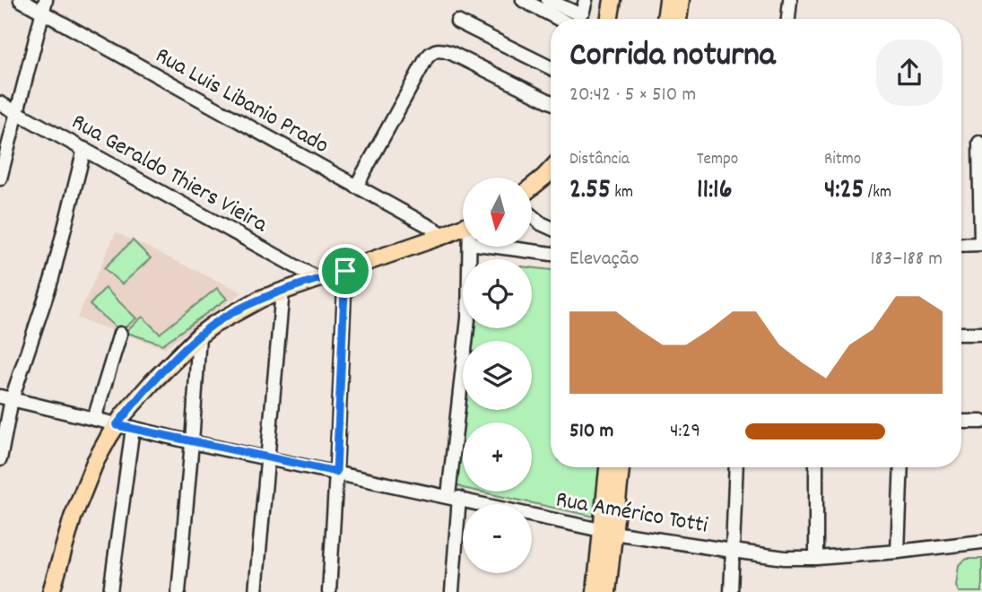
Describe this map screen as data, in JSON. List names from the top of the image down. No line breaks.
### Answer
{"streets":{"street":["Rua Luis Libanio Prado","Rua Geraldo Thiers Vieira","Rua Américo Totti"]},"north":"bottom","page":{"heading":["Corrida noturna","20:42 · 5 × 510 m"],"stats":[["Distância","2.55 km"],["Tempo","11:16"],["Ritmo","4:25 /km"]],"map_buttons":["+","−"],"chart":["Elevação","183–188 m"],"list":[{"name":"510 m","note":"4:29"}]}}
